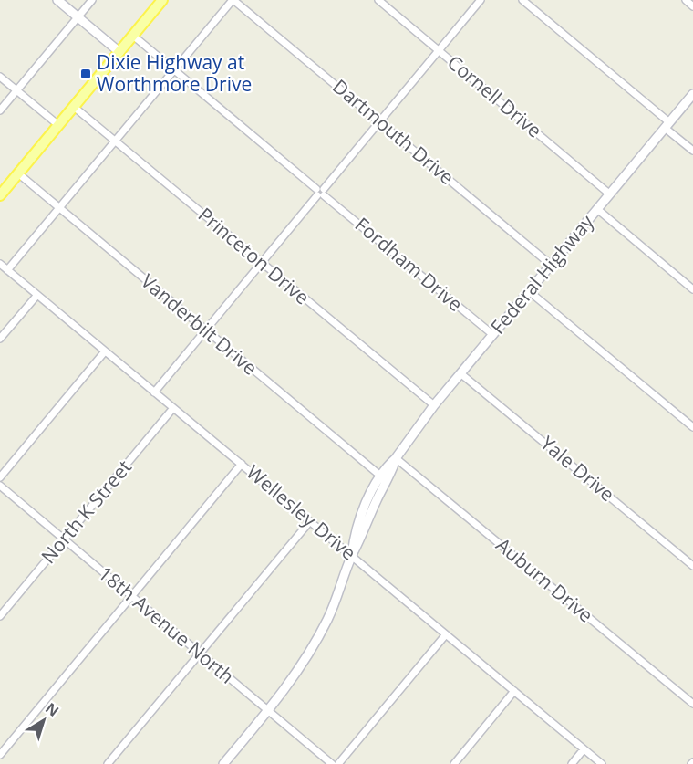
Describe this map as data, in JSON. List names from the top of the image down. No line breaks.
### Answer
{"streets":{"main road":["Federal Highway"],"street":["Cornell Drive","Dartmouth Drive","Princeton Drive","Fordham Drive","Vanderbilt Drive","Yale Drive","North K Street","Wellesley Drive","Auburn Drive","18th Avenue North"]},"crossings":[["Cornell Drive","Federal Highway"],["Dartmouth Drive","Federal Highway"],["Princeton Drive","Federal Highway"],["Fordham Drive","Federal Highway"],["Federal Highway","Vanderbilt Drive"],["Federal Highway","Yale Drive"],["Federal Highway","Wellesley Drive"],["Federal Highway","Auburn Drive"],["Federal Highway","18th Avenue North"],["North K Street","Wellesley Drive"],["North K Street","18th Avenue North"]],"places":{"transit":["Dixie Highway at Worthmore Drive"]},"north":"top right"}
